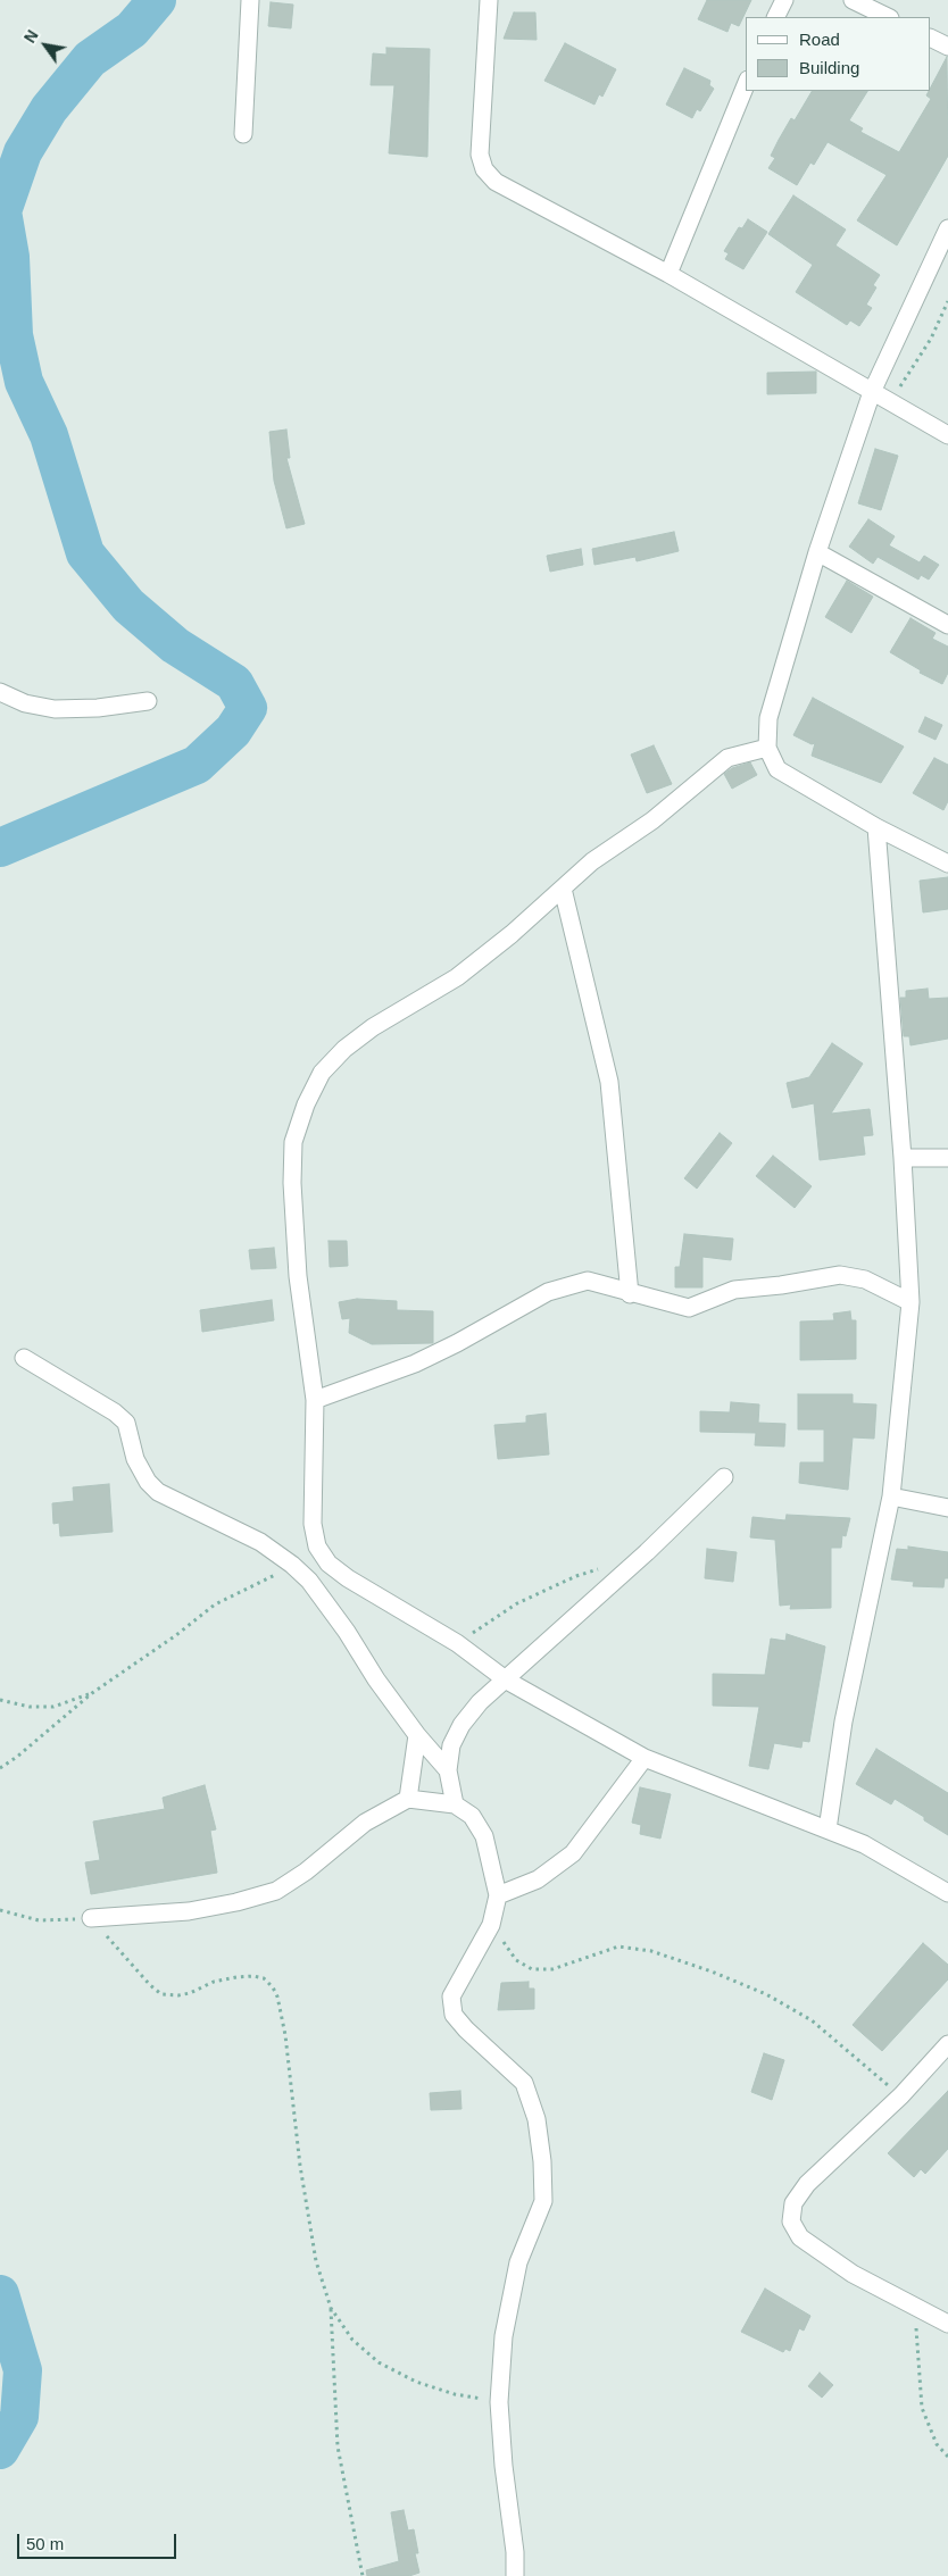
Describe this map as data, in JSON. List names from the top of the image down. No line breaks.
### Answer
{"legend":["Road","Building"],"scale_bar":"50 m","north":"top left"}
